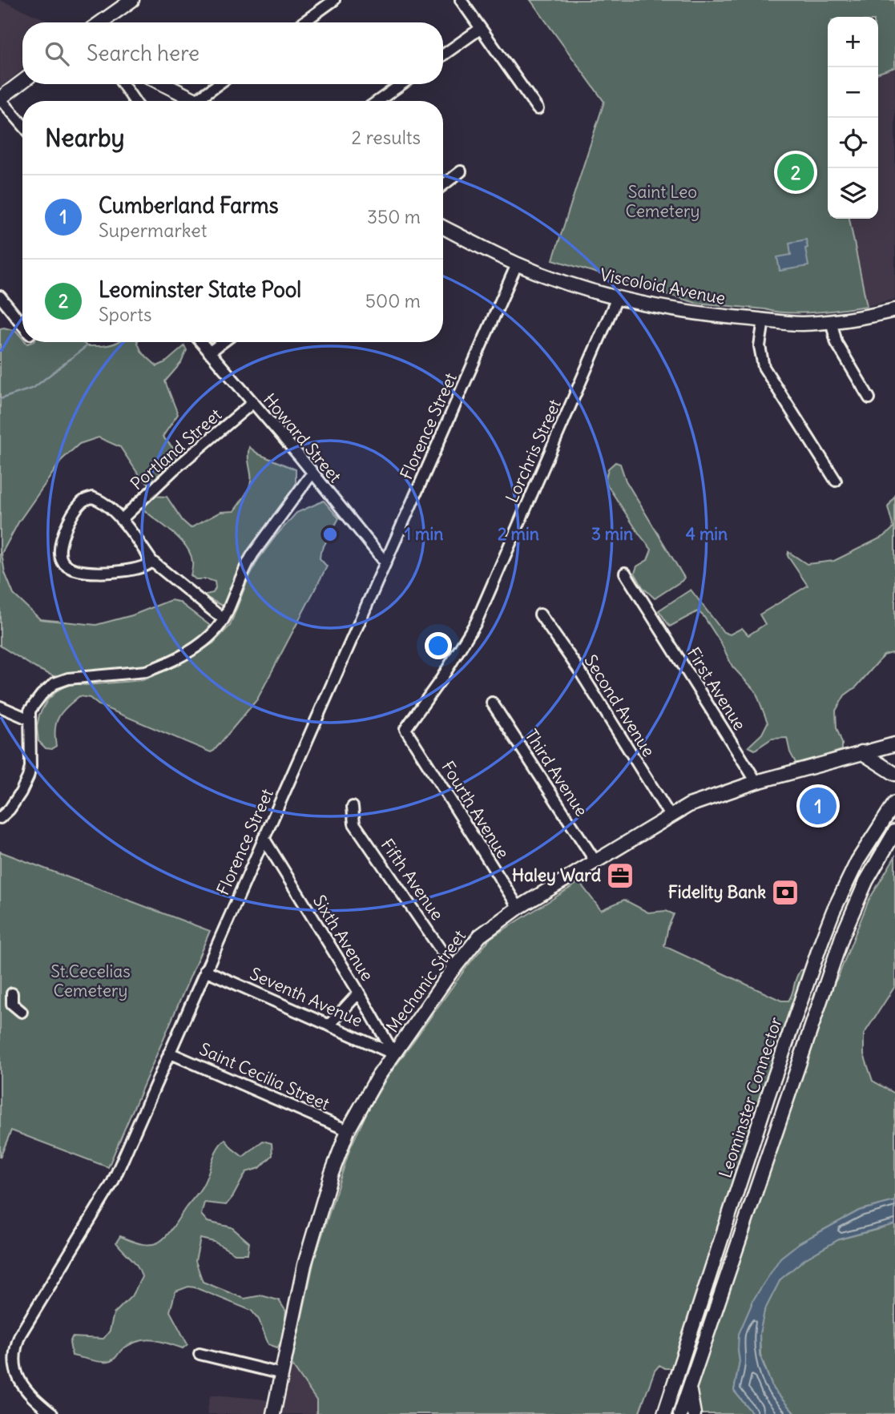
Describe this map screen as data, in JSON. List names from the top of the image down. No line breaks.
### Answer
{"streets":{"main road":["Viscoloid Avenue","Mechanic Street","Leominster Connector"],"street":["Florence Street","Howard Street","Portland Street","Lorchris Street","First Avenue","Second Avenue","Third Avenue","Fourth Avenue","Fifth Avenue","Sixth Avenue","Seventh Avenue","Saint Cecilia Street"]},"crossings":[["Viscoloid Avenue","Florence Street"],["Viscoloid Avenue","Lorchris Street"],["Florence Street","Howard Street"],["Florence Street","Sixth Avenue"],["Florence Street","Seventh Avenue"],["Florence Street","Saint Cecilia Street"],["Howard Street","Portland Street"],["Lorchris Street","Fourth Avenue"],["First Avenue","Mechanic Street"],["Second Avenue","Mechanic Street"],["Third Avenue","Mechanic Street"],["Fourth Avenue","Mechanic Street"],["Fifth Avenue","Mechanic Street"],["Sixth Avenue","Mechanic Street"],["Sixth Avenue","Seventh Avenue"],["Mechanic Street","Seventh Avenue"],["Mechanic Street","Saint Cecilia Street"]],"parks":["Saint Leo Cemetery","St.Cecelias Cemetery"],"places":{"office":["Haley Ward"],"bank":["Fidelity Bank"]},"page":{"map_buttons":["+","−"],"search":"Search here","heading":["Nearby","2 results"],"pins":["2","1"],"list":[{"mark":"1","name":"Cumberland Farms","note":"Supermarket","value":"350 m"},{"mark":"2","name":"Leominster State Pool","note":"Sports","value":"500 m"}]},"rings":["1 min","2 min","3 min","4 min"]}
